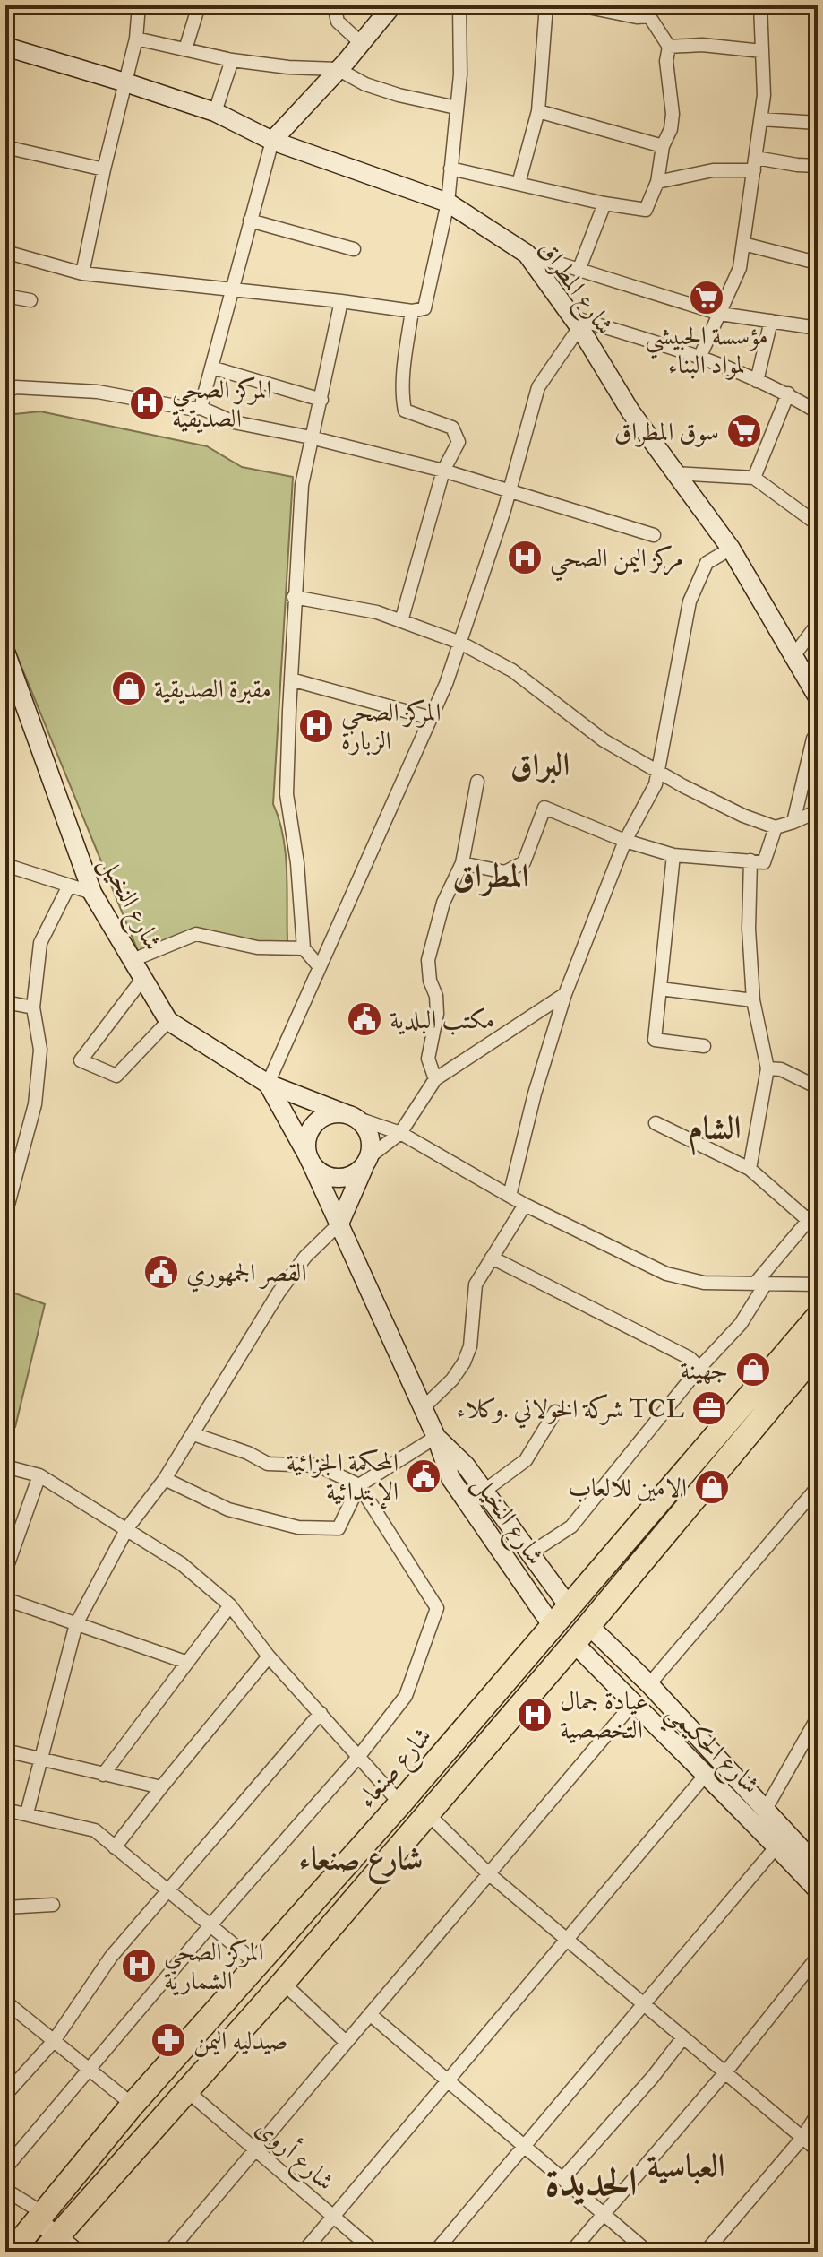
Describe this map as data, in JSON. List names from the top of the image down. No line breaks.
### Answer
{"streets":{"highway":["شارع صنعاء"],"street":["شارع المطراق","شارع النخيل","شارع الحكيمي","شارع أروى"]},"crossings":[["شارع النخيل","شارع صنعاء"]],"districts":["البراق","المطراق","الشام","شارع صنعاء","العباسية","الحديدة"],"places":{"supermarket":["مؤسسة الحبيشي لمواد البناء","سوق المطراق"],"hospital":["المركز الصحي الصديقية","مركز اليمن الصحي","المركز الصحي الزبارة","عيادة جمال التخصصية","المركز الصحي الشمارية"],"shop":["مقبرة الصديقية","جهينة","الامين للالعاب"],"public building":["مكتب البلدية","القصر الجمهوري","المحكمة الجزائية الإبتدائية"],"office":["شركة الخولاني .وكلاء TCL"],"pharmacy":["صيدليه اليمن"]}}
